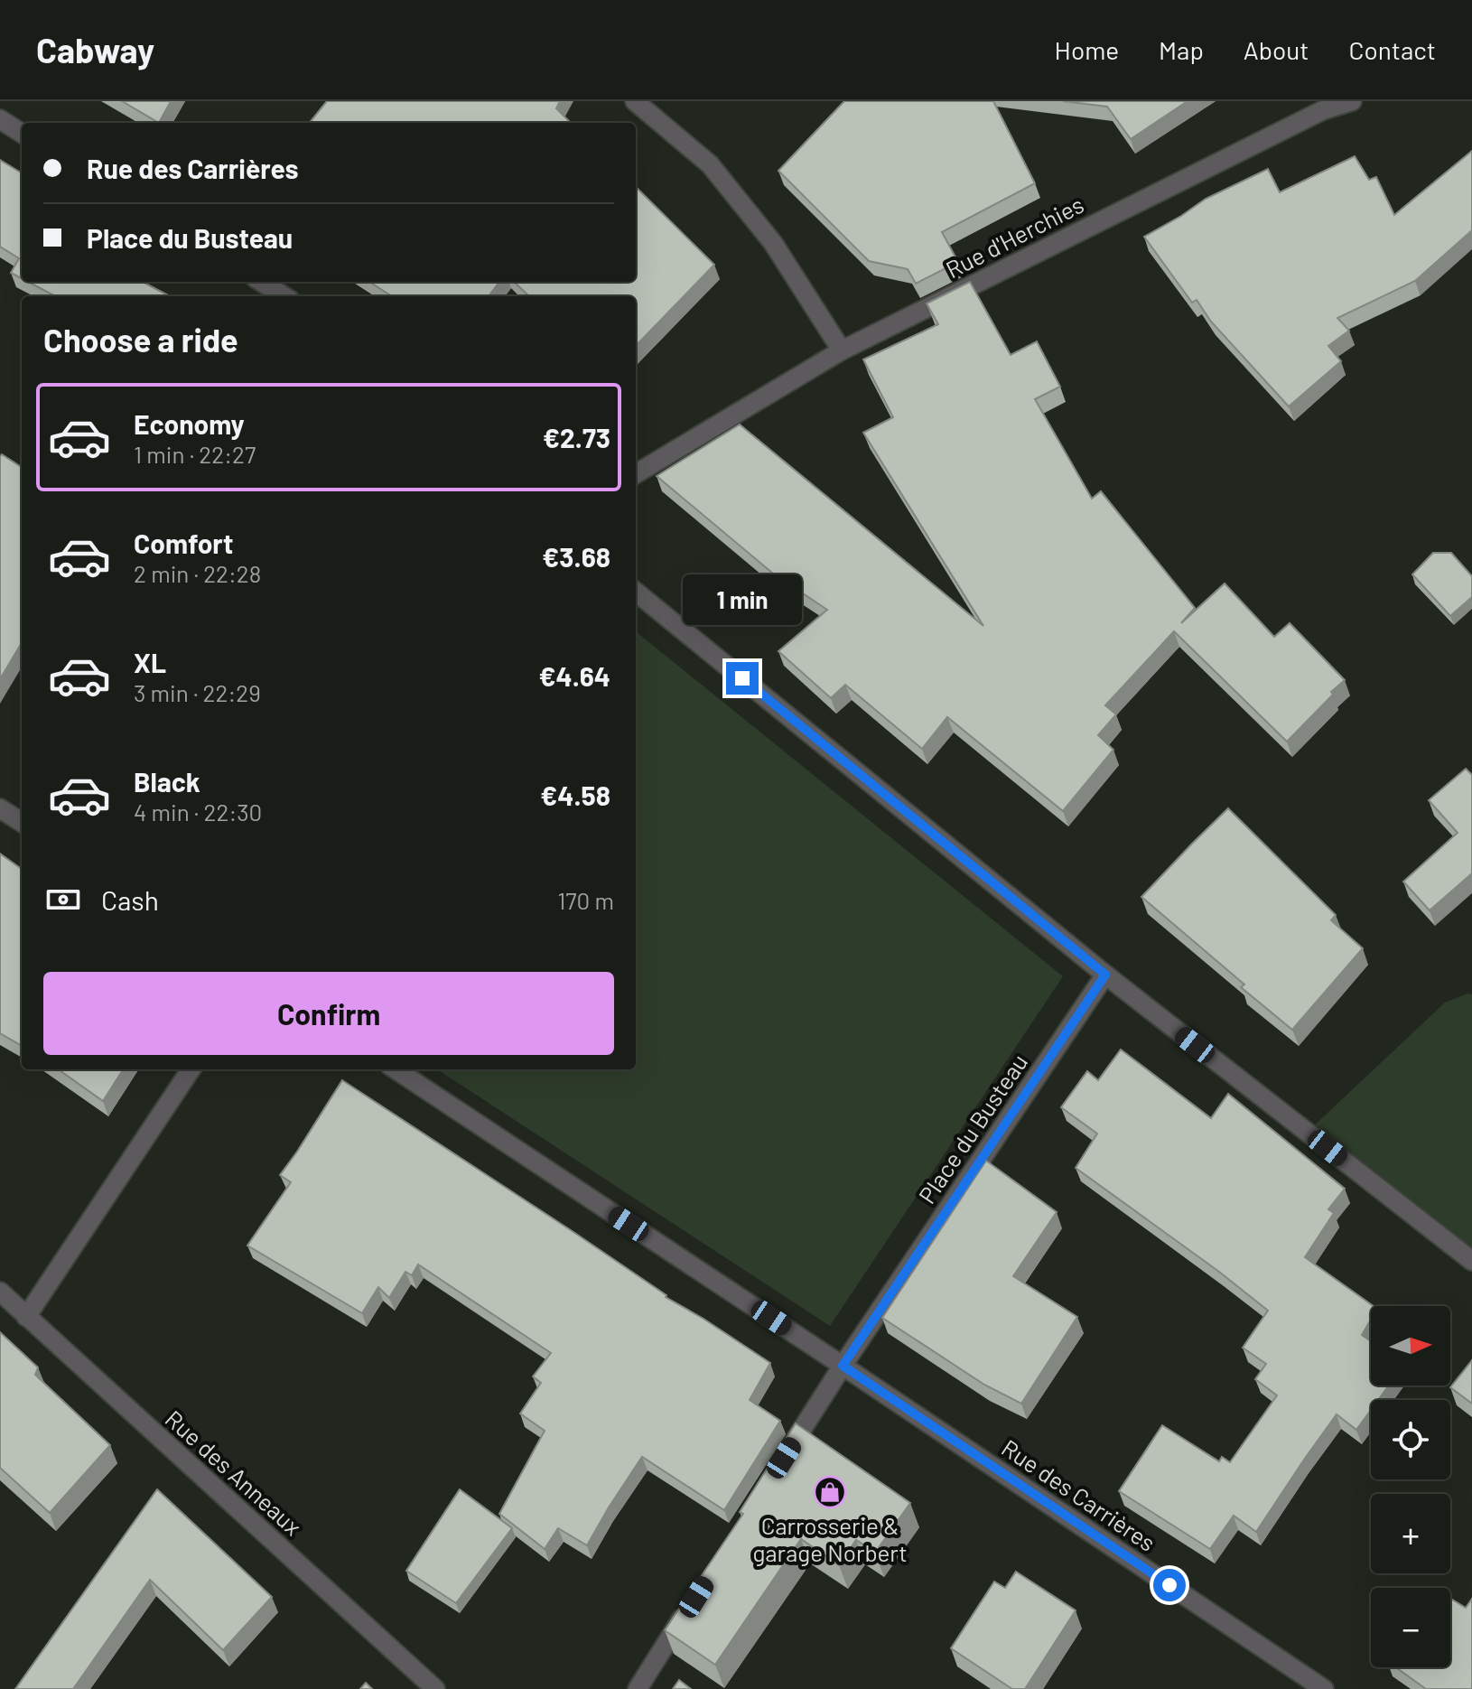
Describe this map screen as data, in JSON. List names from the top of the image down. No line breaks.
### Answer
{"streets":{"street":["Rue d'Herchies","Place du Busteau","Rue des Anneaux","Rue des Carrières"]},"crossings":[["Place du Busteau","Rue des Carrières"]],"places":{"shop":["Carrosserie & garage Norbert"]},"north":"right","page":{"header":"Cabway","nav":["Home","Map","About","Contact"],"banner":["Rue des Carrières","Place du Busteau"],"heading":"Choose a ride","list":[{"name":"Economy","note":"1 min · 22:27","value":"€2.73"},{"name":"Comfort","note":"2 min · 22:28","value":"€3.68"},{"name":"XL","note":"3 min · 22:29","value":"€4.64"},{"name":"Black","note":"4 min · 22:30","value":"€4.58"}],"bubble":"1 min","pay":["Cash","170 m"],"buttons":"Confirm","map_buttons":["+","−"]}}
